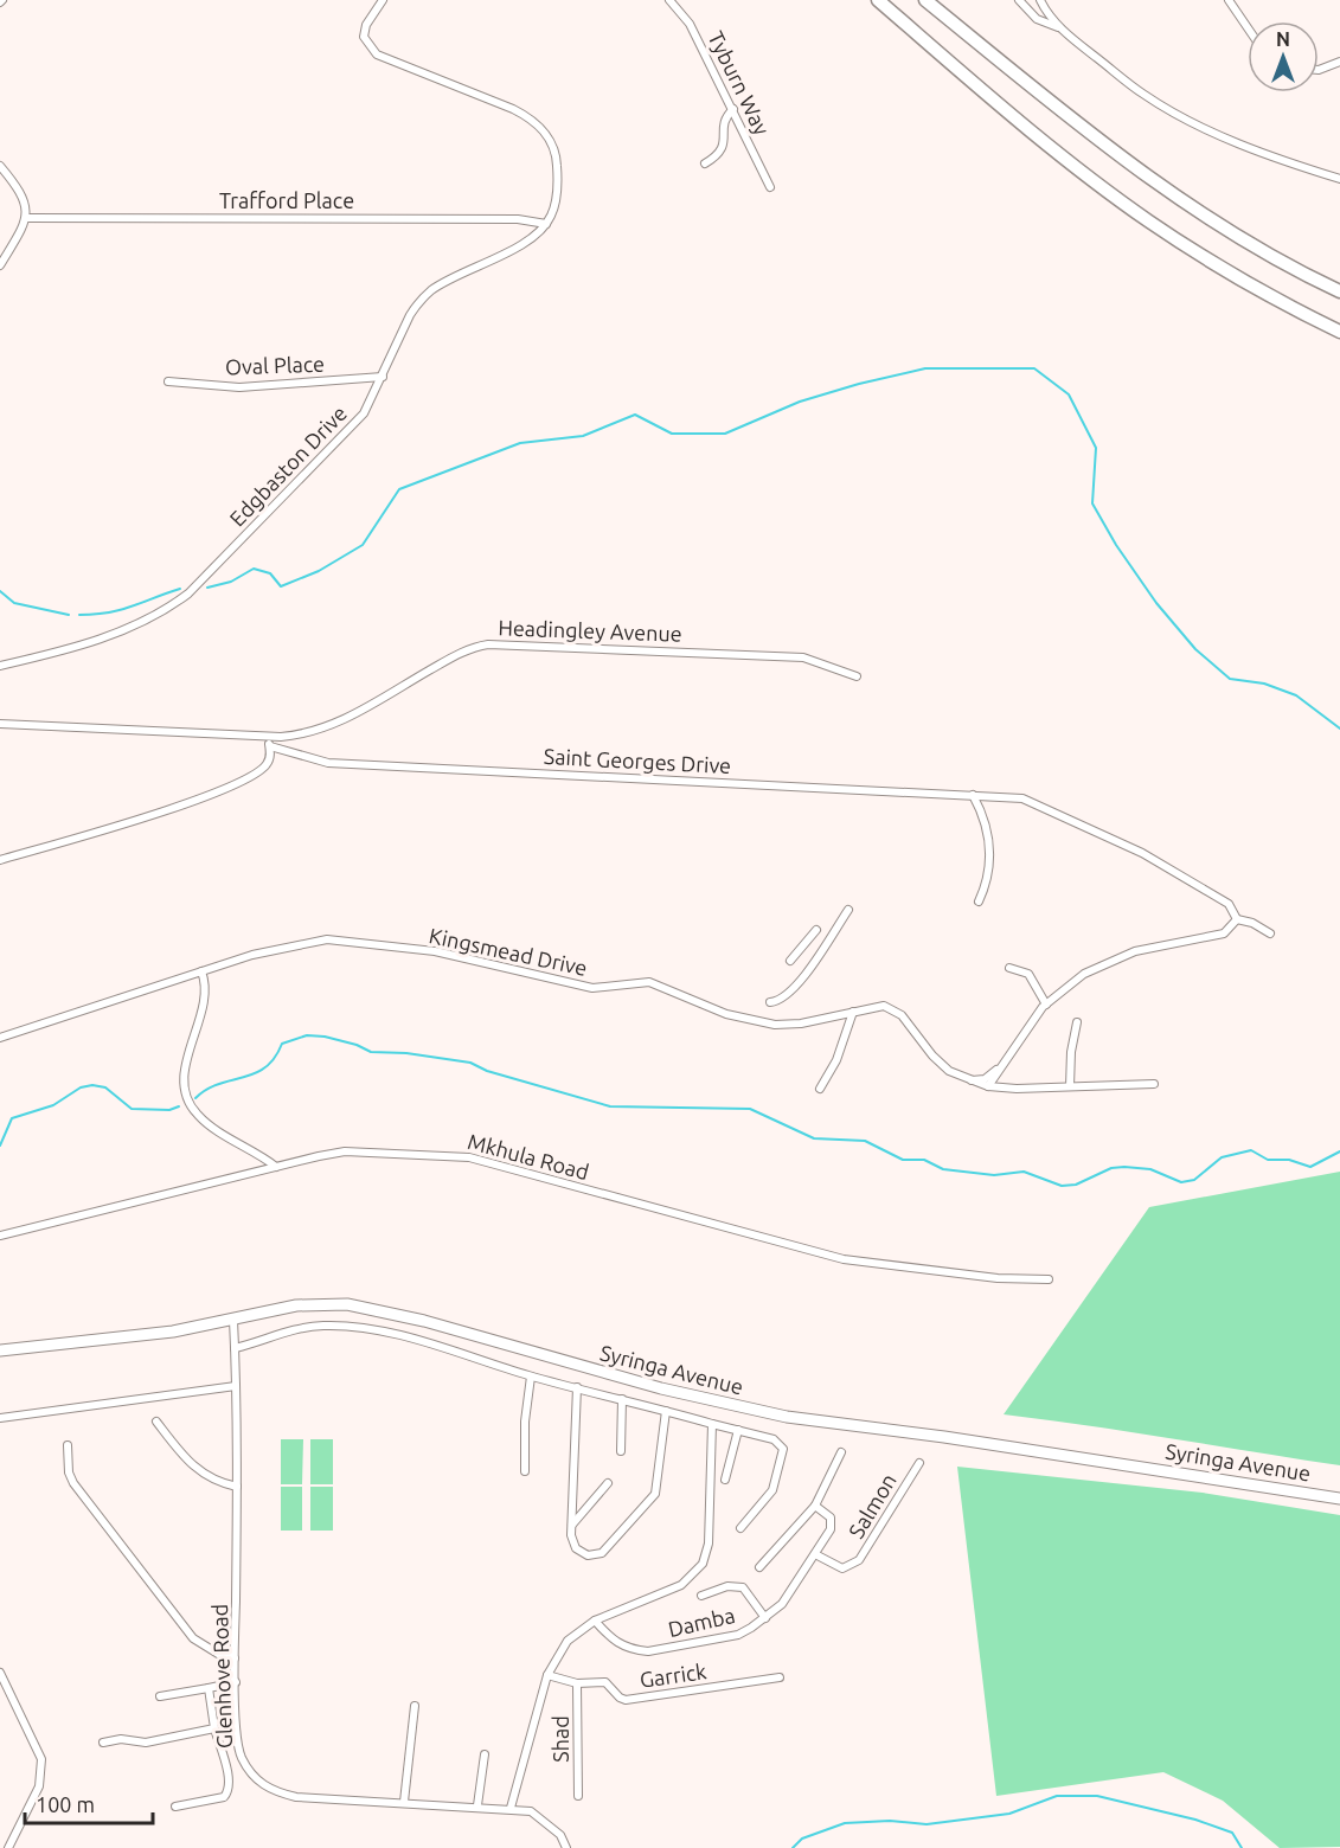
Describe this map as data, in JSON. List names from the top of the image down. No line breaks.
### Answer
{"streets":{"street":["Tyburn Way","Trafford Place","Oval Place","Edgbaston Drive","Headingley Avenue","Saint Georges Drive","Kingsmead Drive","Mkhula Road","Syringa Avenue","Salmon","Damba","Garrick","Glenhove Road","Shad"]},"crossings":[["Trafford Place","Edgbaston Drive"],["Oval Place","Edgbaston Drive"],["Syringa Avenue","Glenhove Road"],["Salmon","Damba"],["Garrick","Shad"]],"scale_bar":"100 m","north":"top"}
